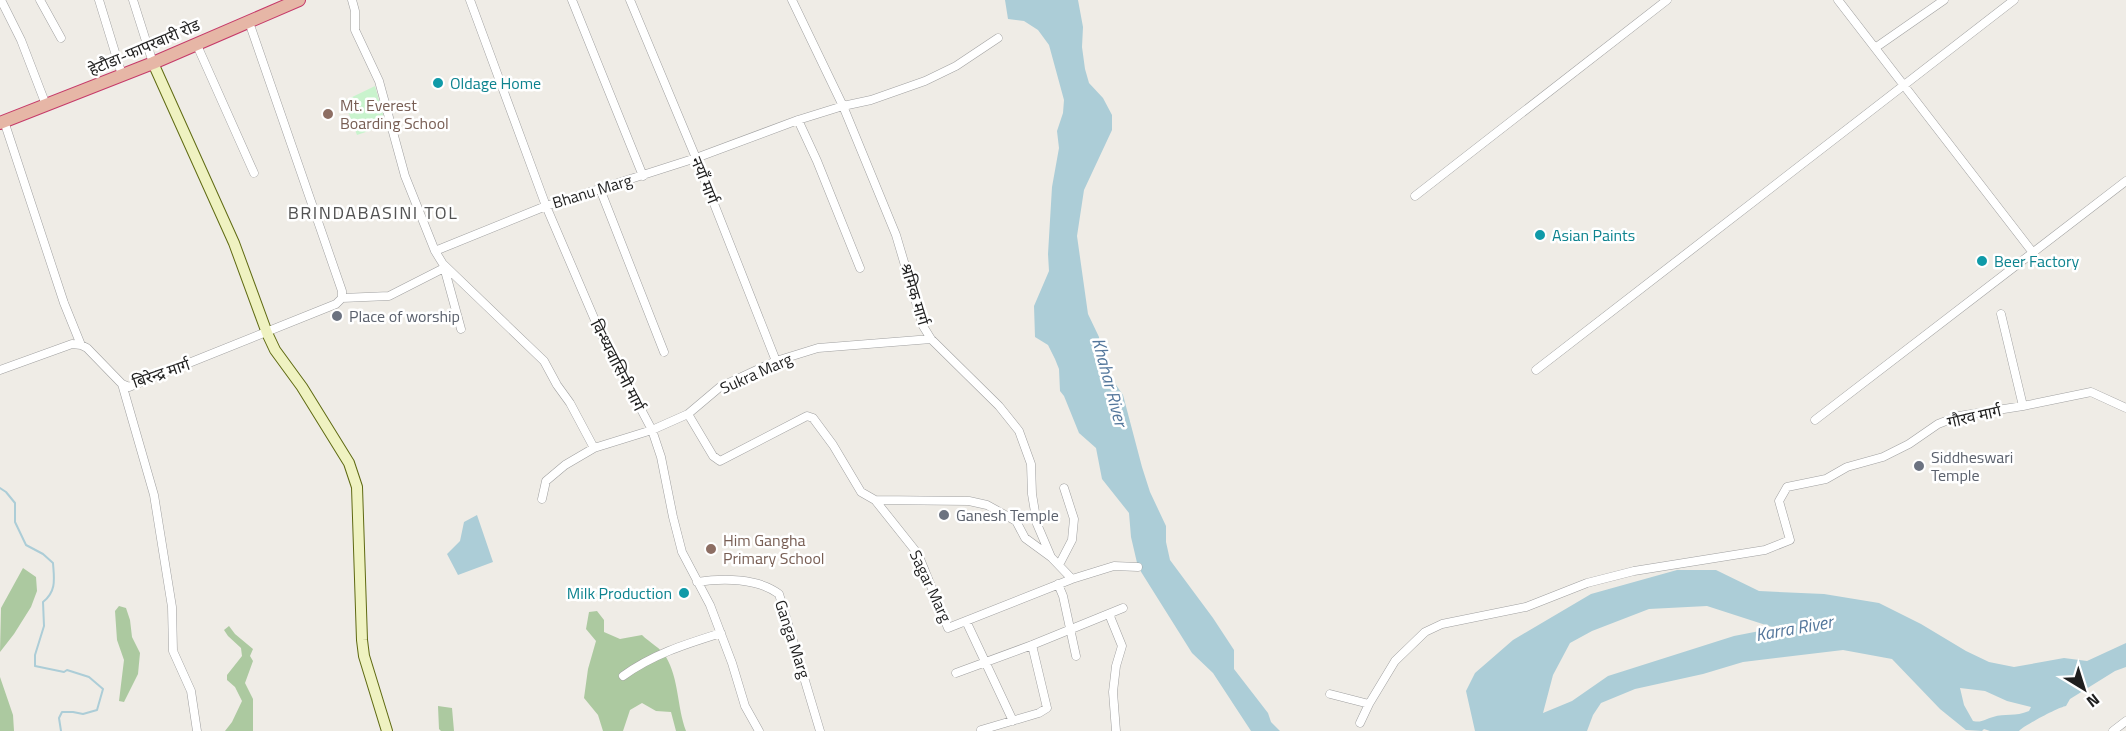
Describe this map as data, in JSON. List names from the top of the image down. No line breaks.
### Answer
{"streets":{"highway":["हेटौडा-फापरबारी रोड"],"street":["नयाँ मार्ग","Bhanu Marg","श्रमिक मार्ग","विन्ध्यवासिनी मार्ग","बिरेन्द्र मार्ग","Sukra Marg","गौरव मार्ग","Sagar Marg","Ganga Marg"]},"crossings":[["नयाँ मार्ग","Bhanu Marg"],["नयाँ मार्ग","Sukra Marg"],["Bhanu Marg","श्रमिक मार्ग"],["Bhanu Marg","विन्ध्यवासिनी मार्ग"],["श्रमिक मार्ग","Sukra Marg"],["श्रमिक मार्ग","Sagar Marg"],["विन्ध्यवासिनी मार्ग","Sukra Marg"],["विन्ध्यवासिनी मार्ग","Ganga Marg"]],"districts":["BRINDABASINI TOL"],"water":["Khahar River","Karra River"],"places":["Oldage Home","Mt. Everest Boarding School","Asian Paints","Beer Factory","Place of worship","Siddheswari Temple","Ganesh Temple","Him Gangha Primary School","Milk Production"],"north":"bottom right"}
